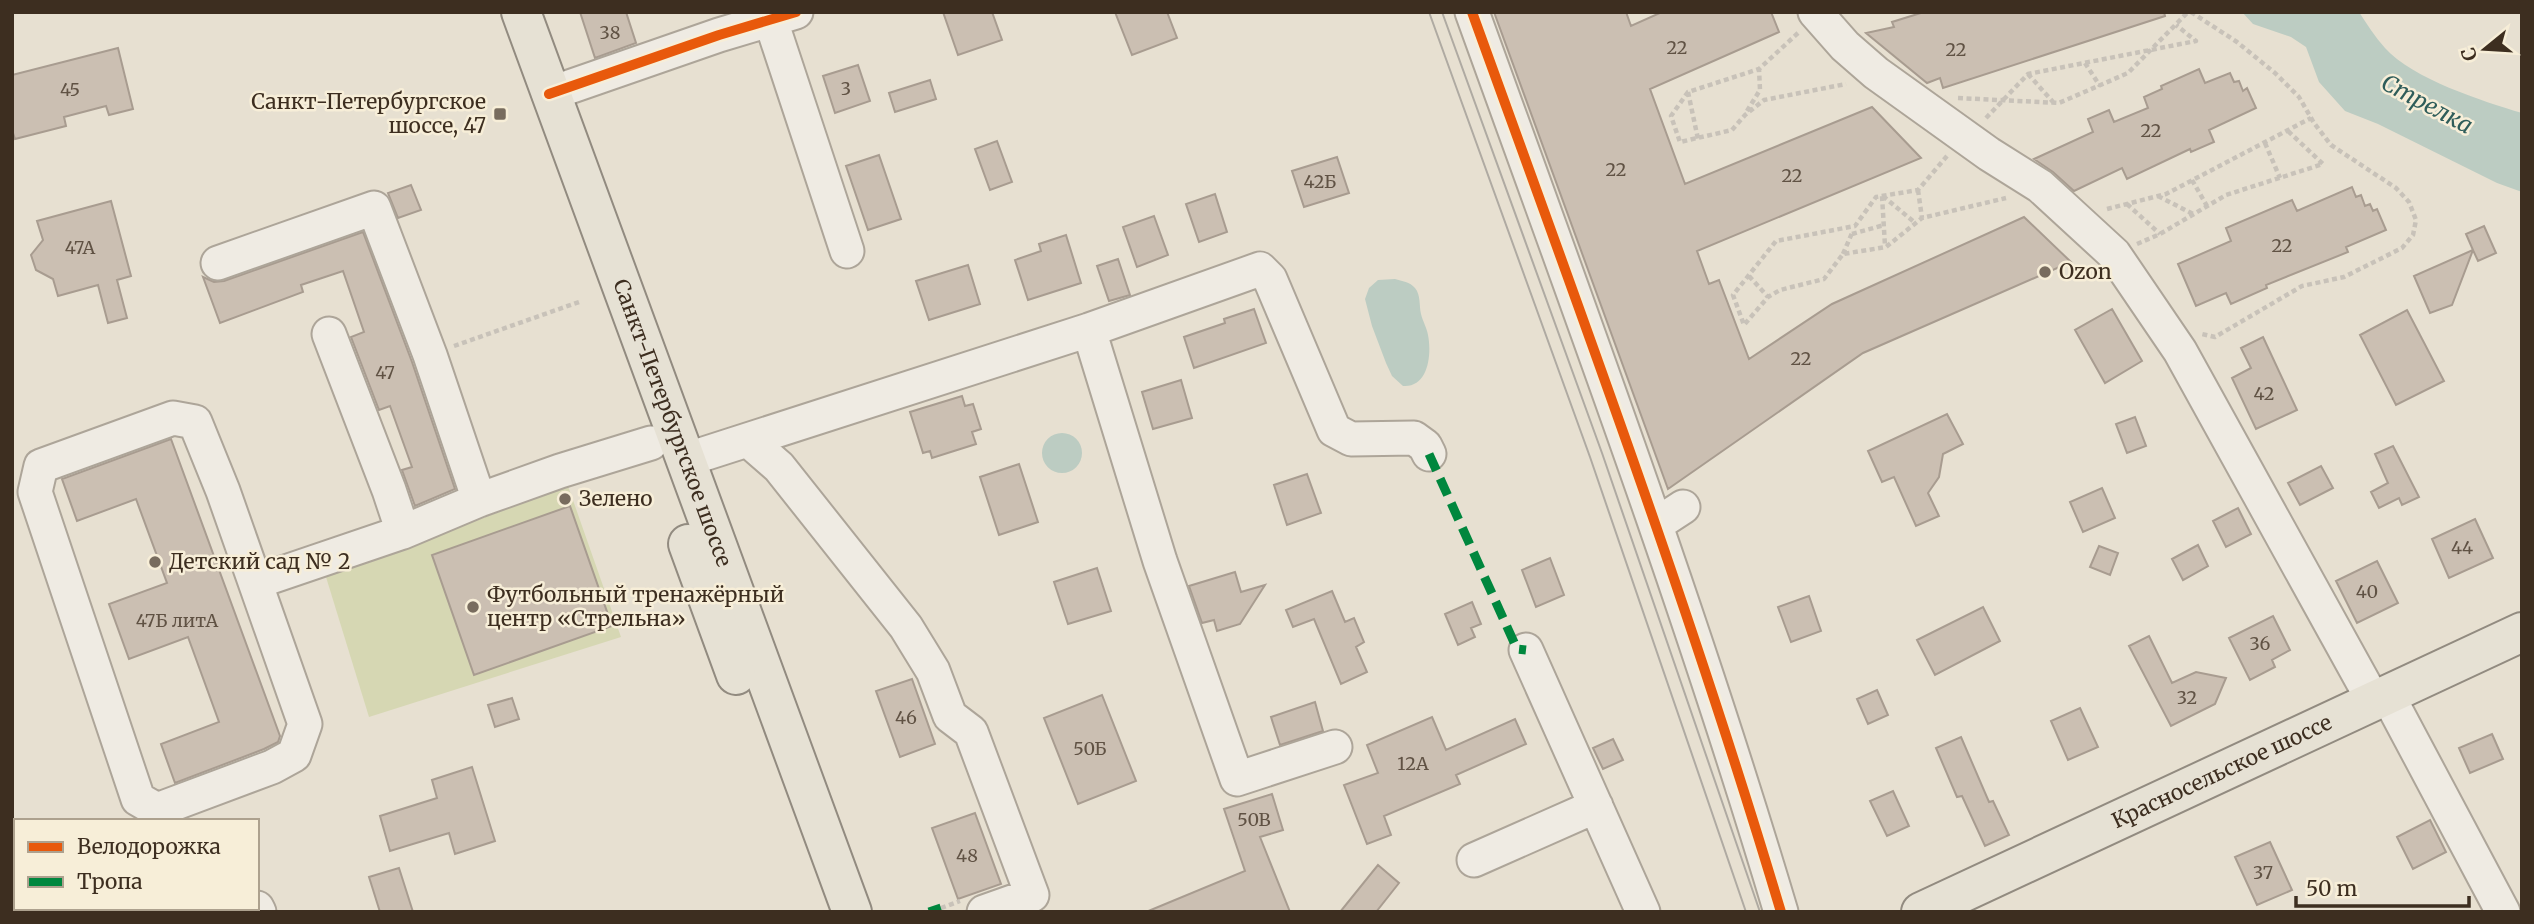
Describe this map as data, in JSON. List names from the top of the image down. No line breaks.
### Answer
{"streets":{"main road":["Санкт-Петербургское шоссе","Красносельское шоссе"]},"water":["Стрелка"],"places":{"transit":["Санкт-Петербургское шоссе, 47"],"other":["Ozon","Зелено","Детский сад № 2","Футбольный тренажёрный центр «Стрельна»"]},"house_numbers":["38","22","22","3","45","22","22","22","42Б","22","47А","22","47","42","44","40","47Б литА","36","32","46","50Б","12А","50В","48","37"],"legend":["Велодорожка","Тропа"],"scale_bar":"50 m","north":"left"}
